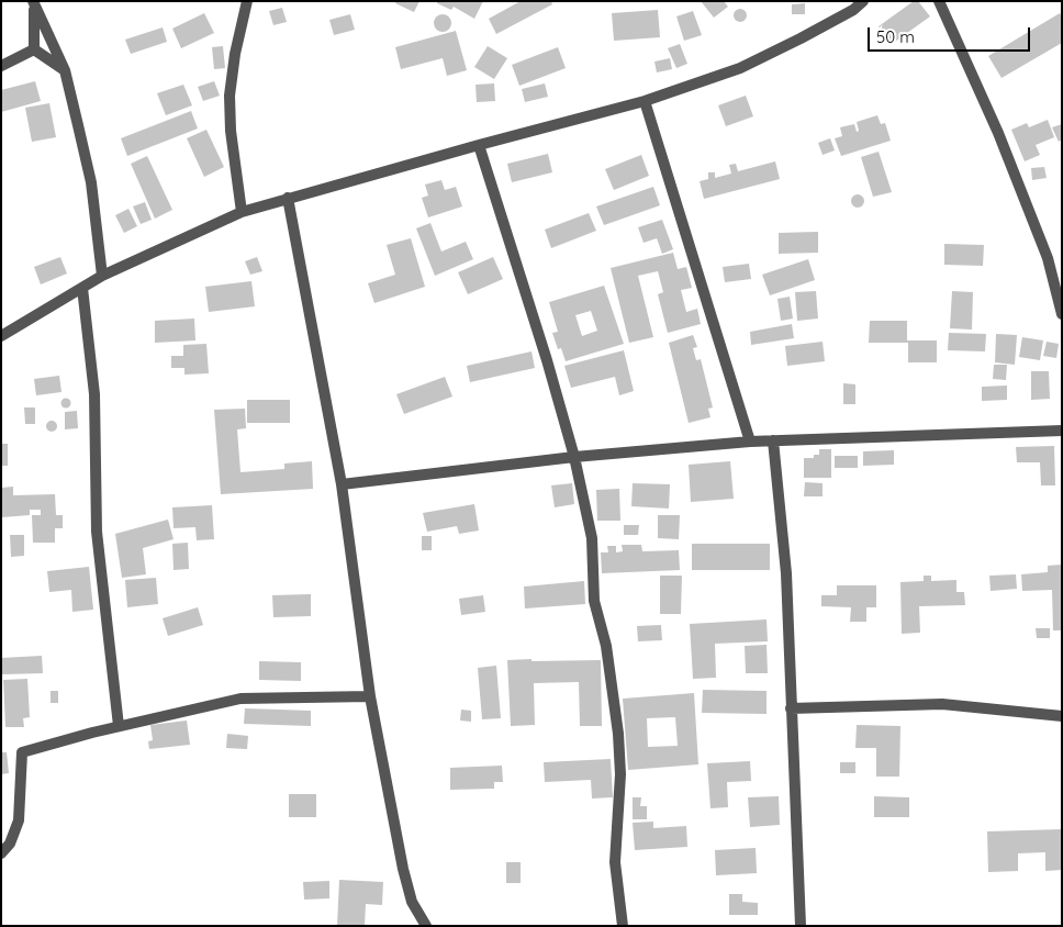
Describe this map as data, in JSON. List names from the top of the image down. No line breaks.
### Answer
{"scale_bar":"50 m"}
